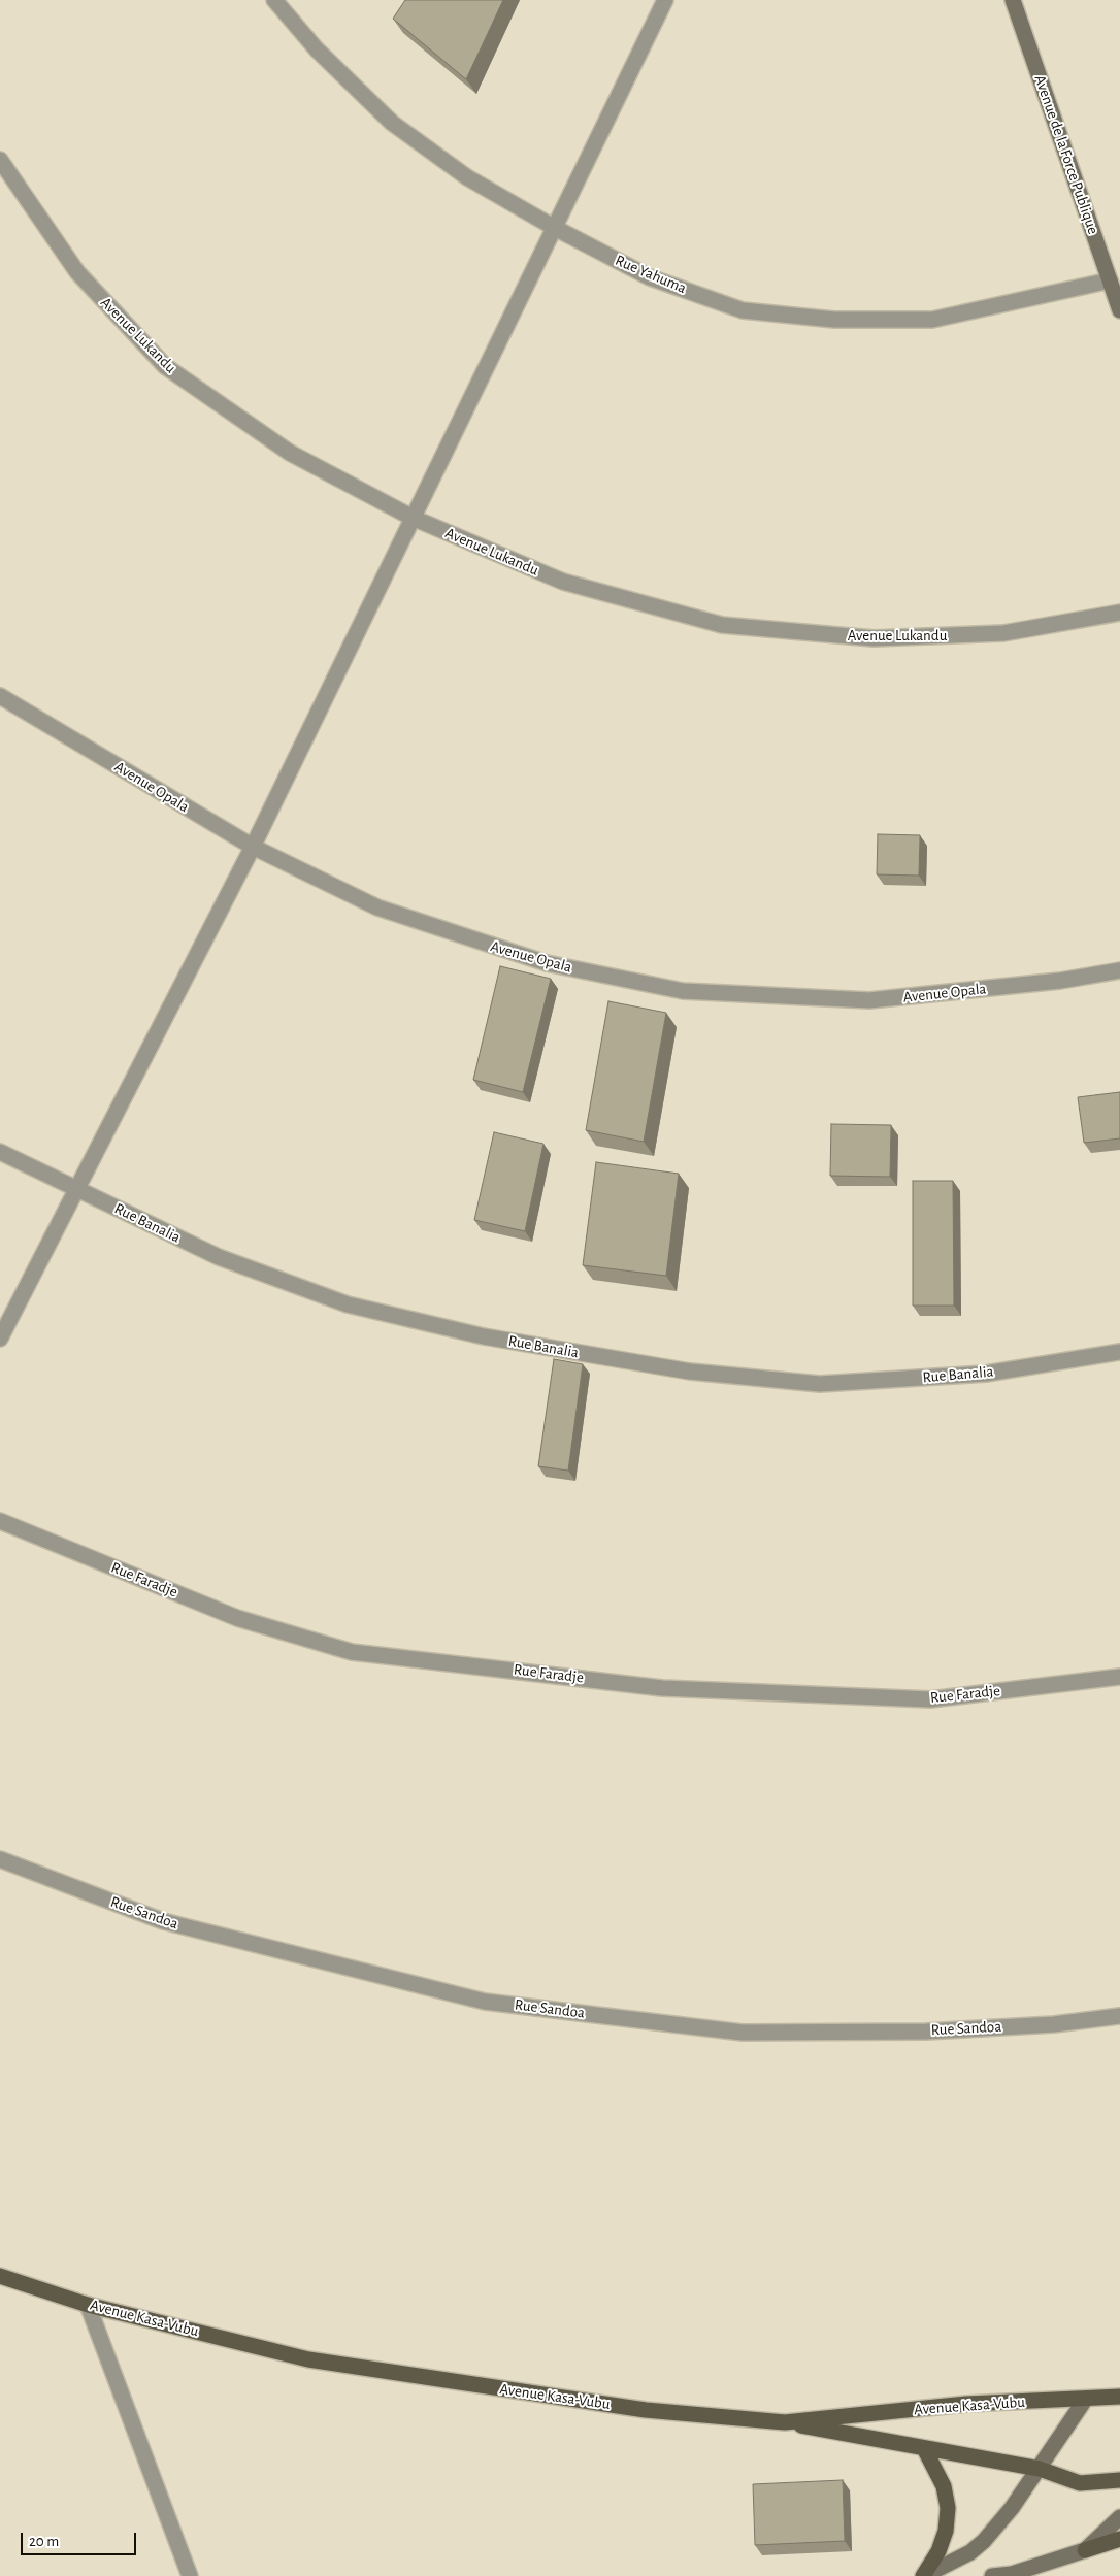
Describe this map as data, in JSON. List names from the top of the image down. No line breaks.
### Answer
{"streets":{"main road":["Avenue Kasa-Vubu"],"street":["Avenue de la Force Publique","Rue Yahuma","Avenue Lukandu","Avenue Opala","Rue Banalia","Rue Faradje","Rue Sandoa"]},"crossings":[["Avenue de la Force Publique","Rue Yahuma"]],"scale_bar":"20 m"}
